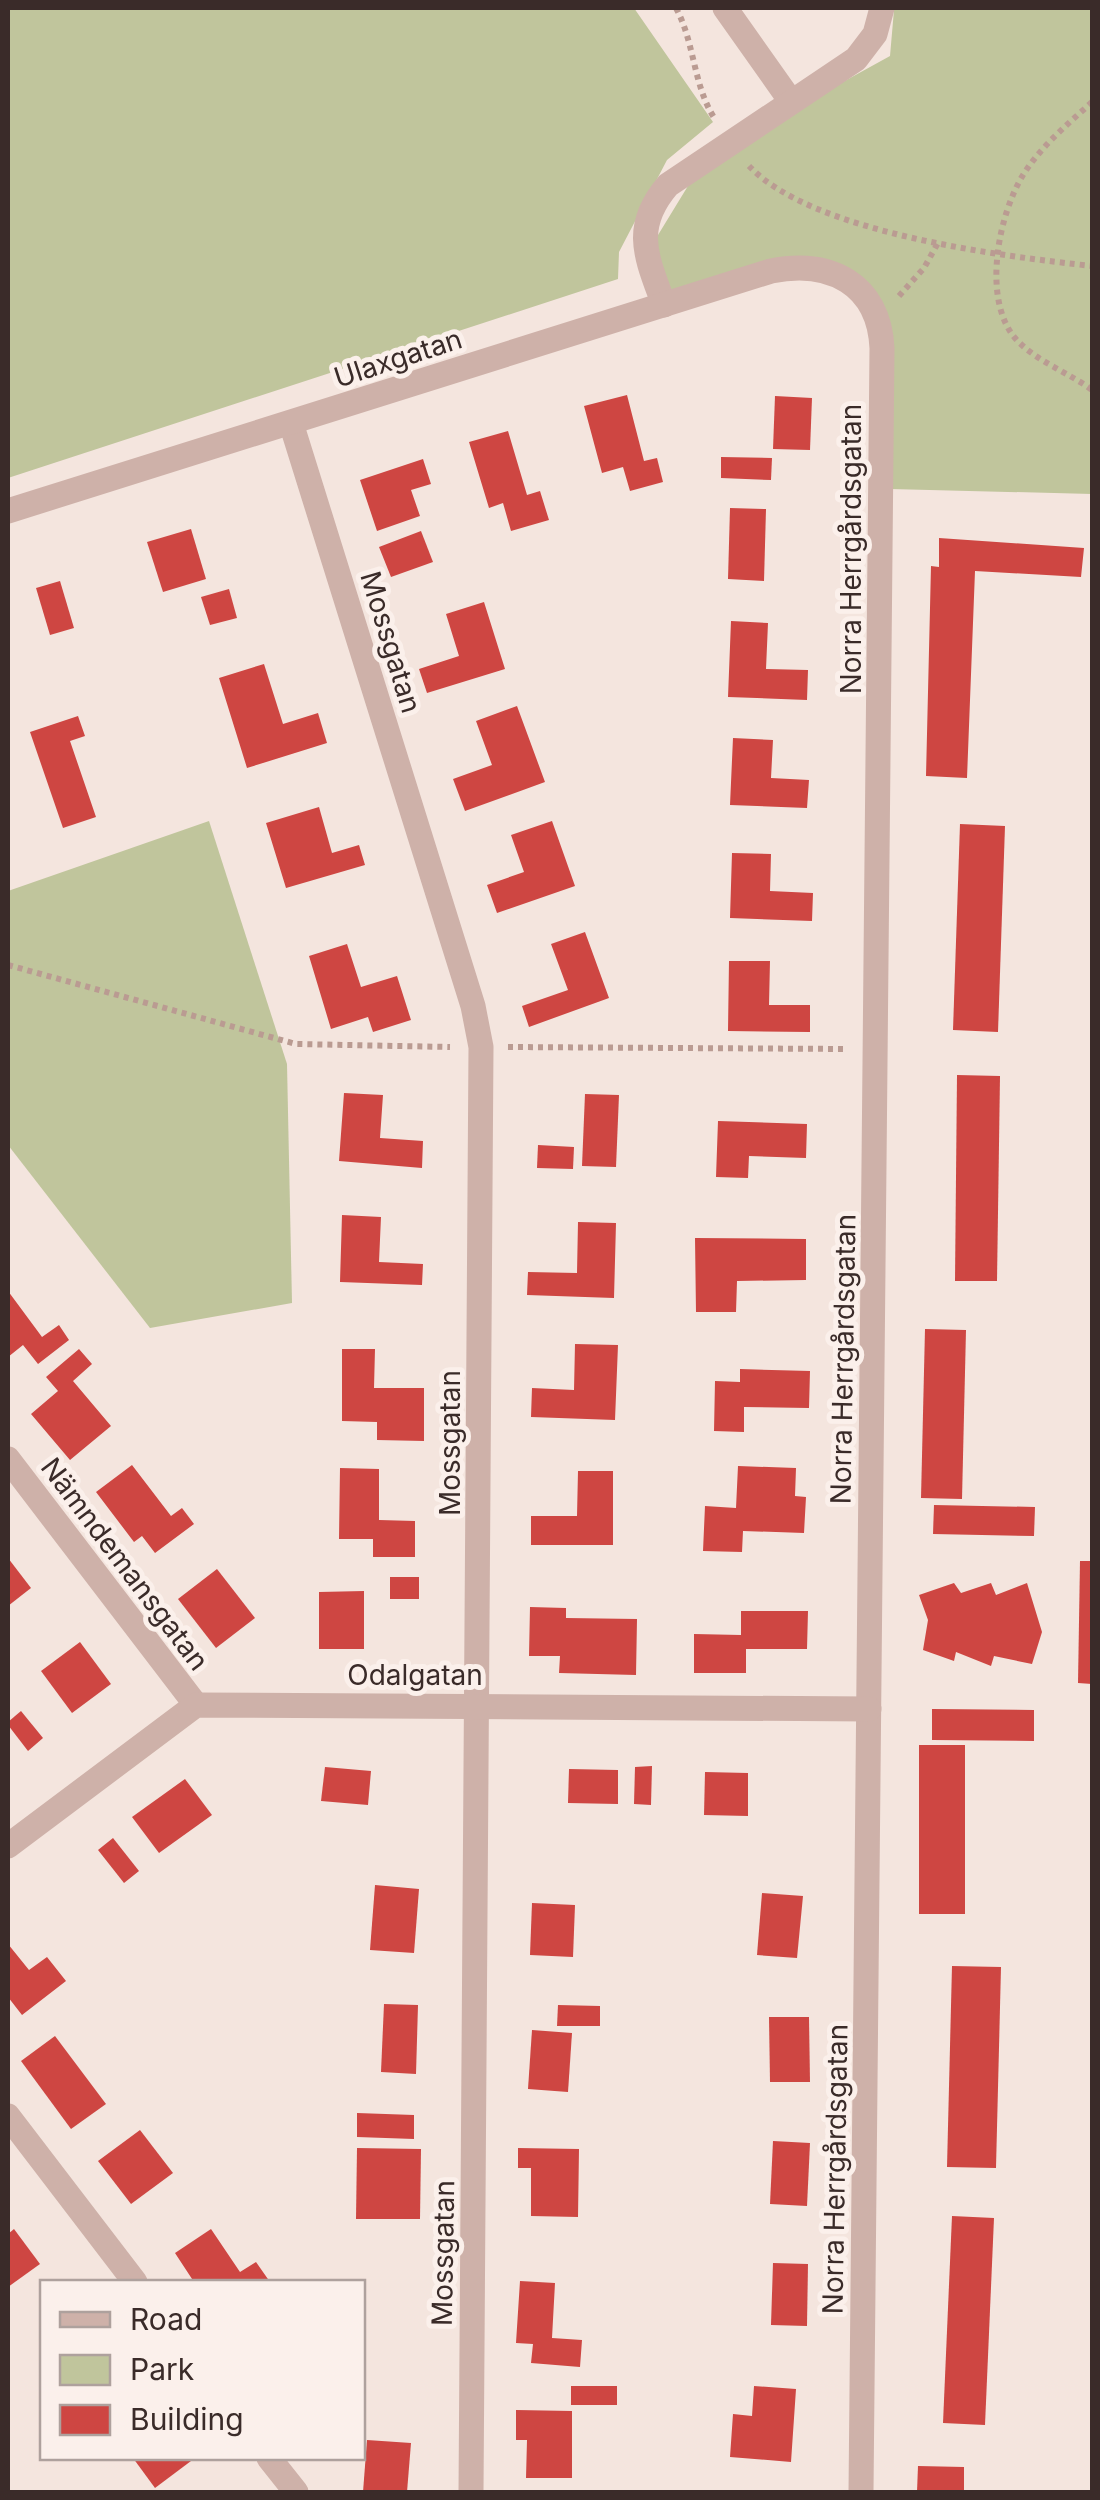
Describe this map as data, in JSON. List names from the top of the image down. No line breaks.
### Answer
{"streets":{"street":["Ulaxgatan","Norra Herrgårdsgatan","Mossgatan","Nämndemansgatan","Odalgatan"]},"crossings":[["Ulaxgatan","Norra Herrgårdsgatan"],["Ulaxgatan","Mossgatan"],["Norra Herrgårdsgatan","Odalgatan"],["Mossgatan","Odalgatan"],["Nämndemansgatan","Odalgatan"]],"legend":["Road","Park","Building"]}
